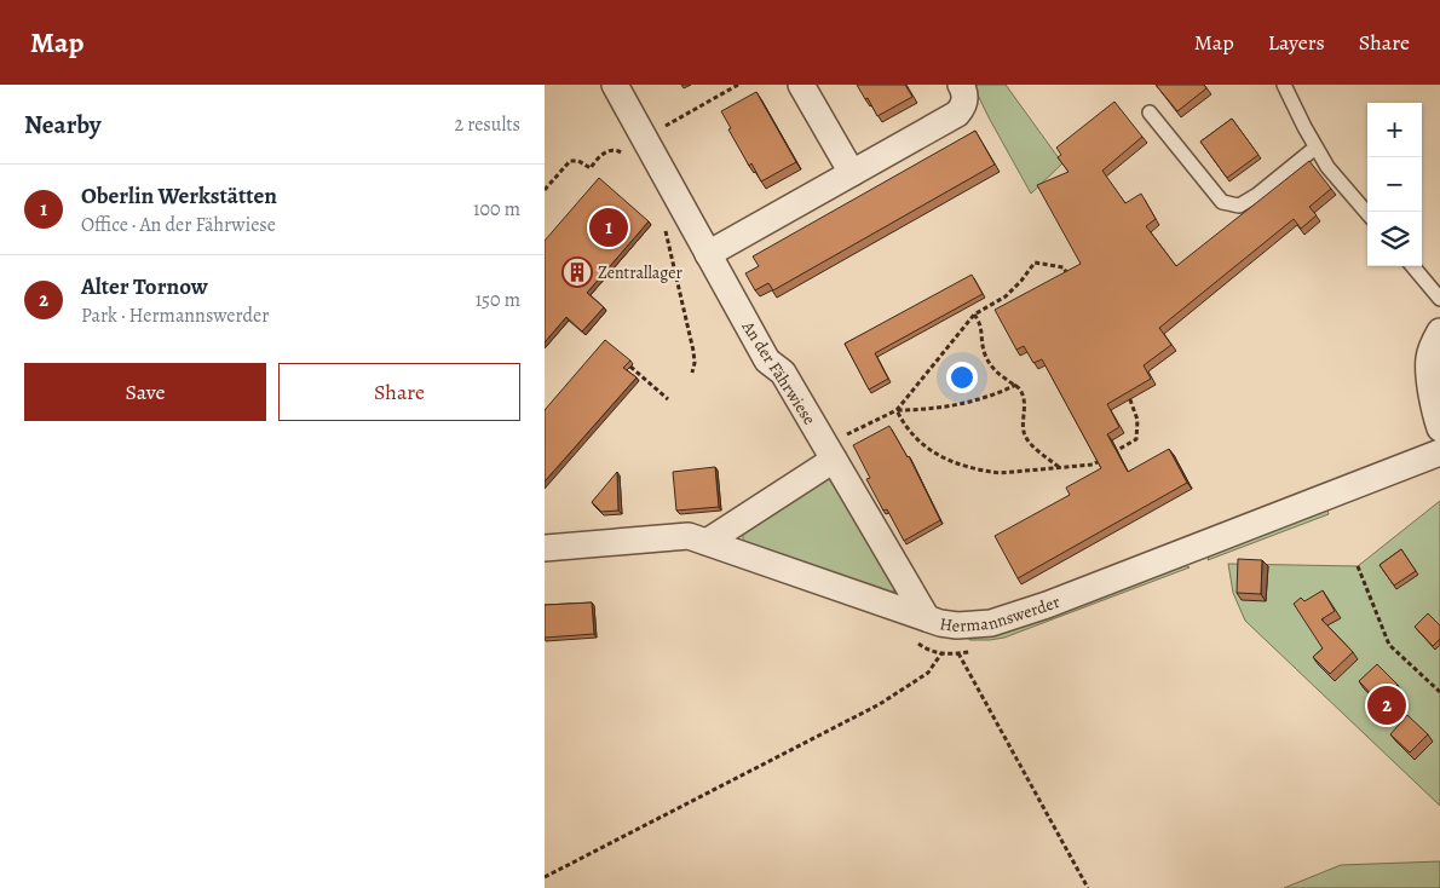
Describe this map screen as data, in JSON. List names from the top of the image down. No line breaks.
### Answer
{"streets":{"street":["An der Fährwiese","Hermannswerder"]},"crossings":[["An der Fährwiese","Hermannswerder"]],"places":{"building":["Zentrallager"]},"page":{"header":"Map","nav":["Map","Layers","Share"],"heading":["Nearby","2 results"],"map_buttons":["+","−"],"list":[{"mark":"1","name":"Oberlin Werkstätten","note":"Office · An der Fährwiese","value":"100 m"},{"mark":"2","name":"Alter Tornow","note":"Park · Hermannswerder","value":"150 m"}],"pins":["1","2"],"buttons":["Save","Share"]}}
